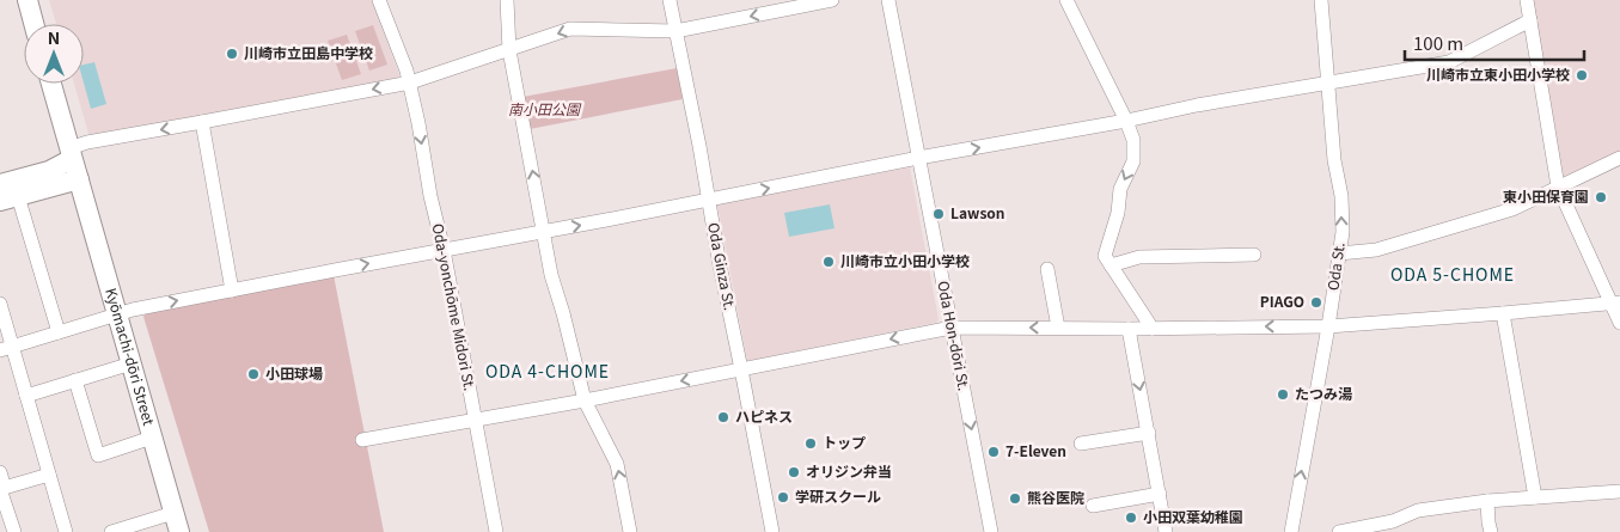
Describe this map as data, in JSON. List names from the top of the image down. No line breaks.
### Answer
{"streets":{"street":["Oda Ginza St.","Oda St.","Oda-yonchōme Midori St.","Oda Hon-dōri St.","Kyōmachi-dōri Street"]},"one_way":["Oda St.","Oda Hon-dōri St."],"districts":["ODA 5-CHOME","ODA 4-CHOME"],"parks":["南小田公園"],"places":["川崎市立田島中学校","川崎市立東小田小学校","東小田保育園","Lawson","川崎市立小田小学校","PIAGO","小田球場","たつみ湯","ハピネス","トップ","7-Eleven","オリジン弁当","学研スクール","熊谷医院","小田双葉幼稚園"],"scale_bar":"100 m","north":"top"}
